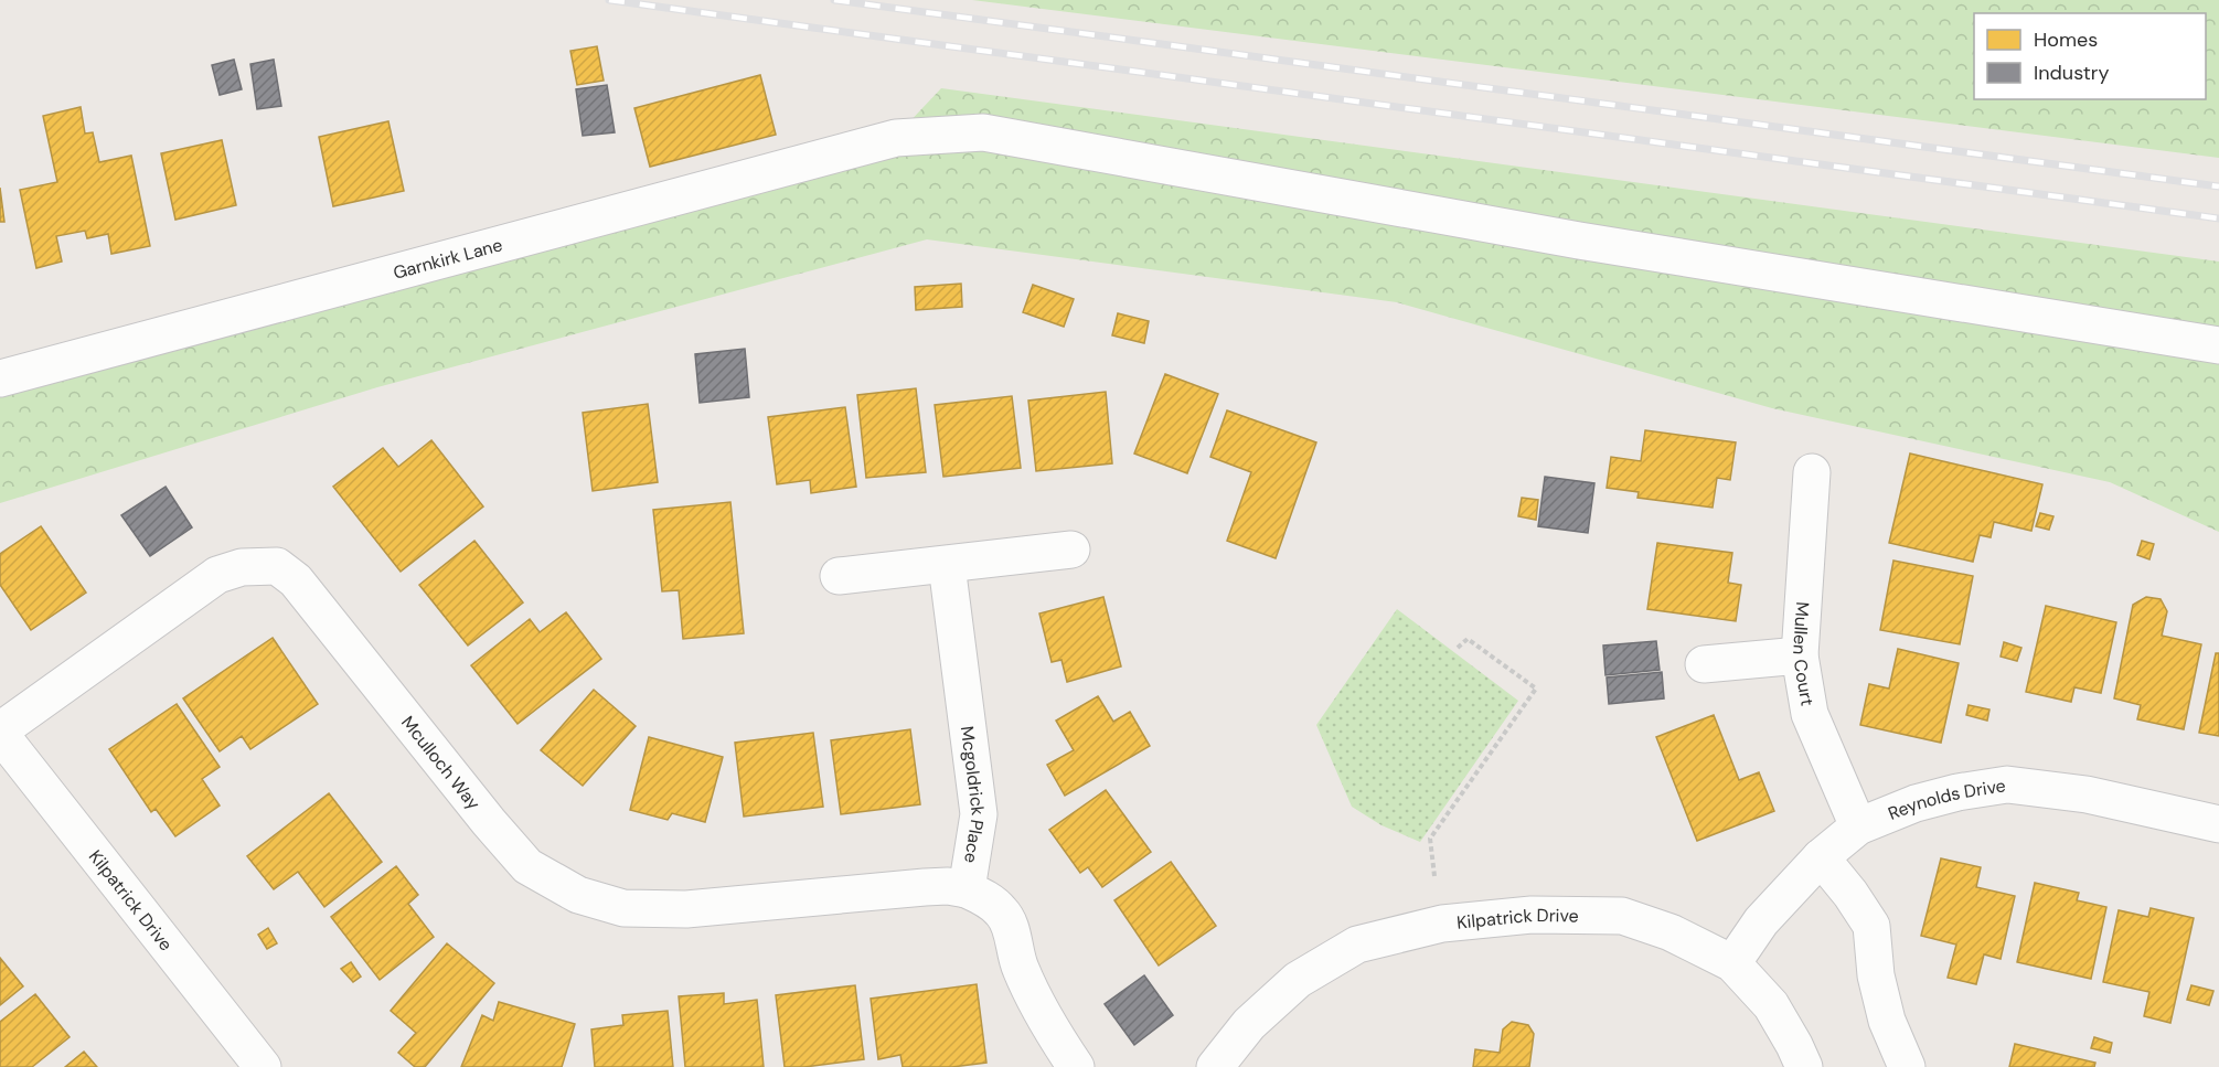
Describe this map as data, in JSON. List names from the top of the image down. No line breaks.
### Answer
{"streets":{"street":["Garnkirk Lane","Mullen Court","Mculloch Way","Mcgoldrick Place","Reynolds Drive","Kilpatrick Drive"]},"crossings":[["Mullen Court","Reynolds Drive"],["Mculloch Way","Mcgoldrick Place"],["Mculloch Way","Kilpatrick Drive"],["Reynolds Drive","Kilpatrick Drive"]],"legend":["Homes","Industry"]}
